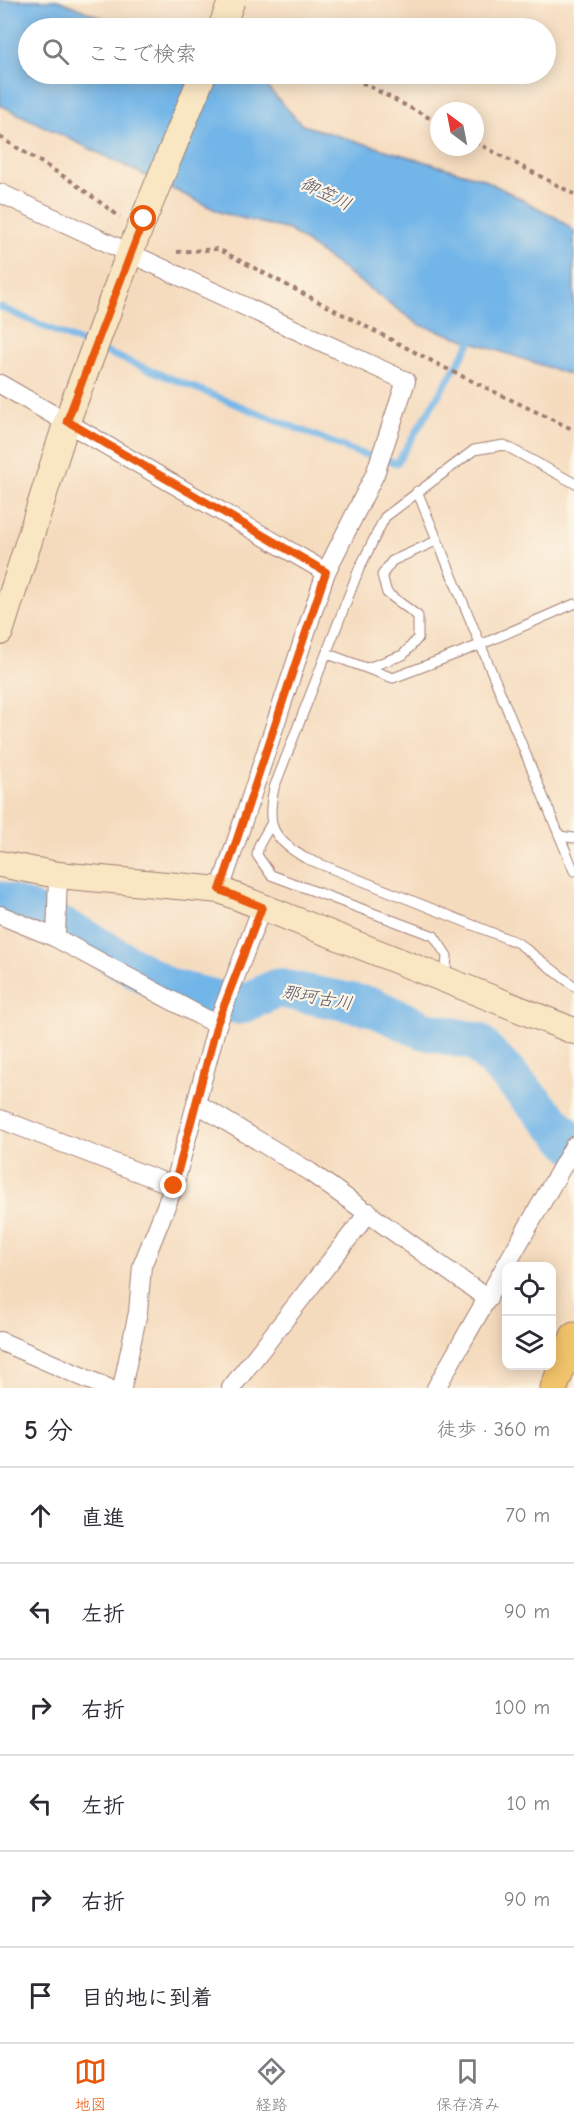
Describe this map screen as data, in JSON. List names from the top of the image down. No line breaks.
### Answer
{"water":["御笠川","那珂古川"],"north":"top left","page":{"search":"ここで検索","heading":["5 分","徒歩 · 360 m"],"list":[["直進","70 m"],["左折","90 m"],["右折","100 m"],["左折","10 m"],["右折","90 m"],"目的地に到着"],"nav":["地図","経路","保存済み"]}}
